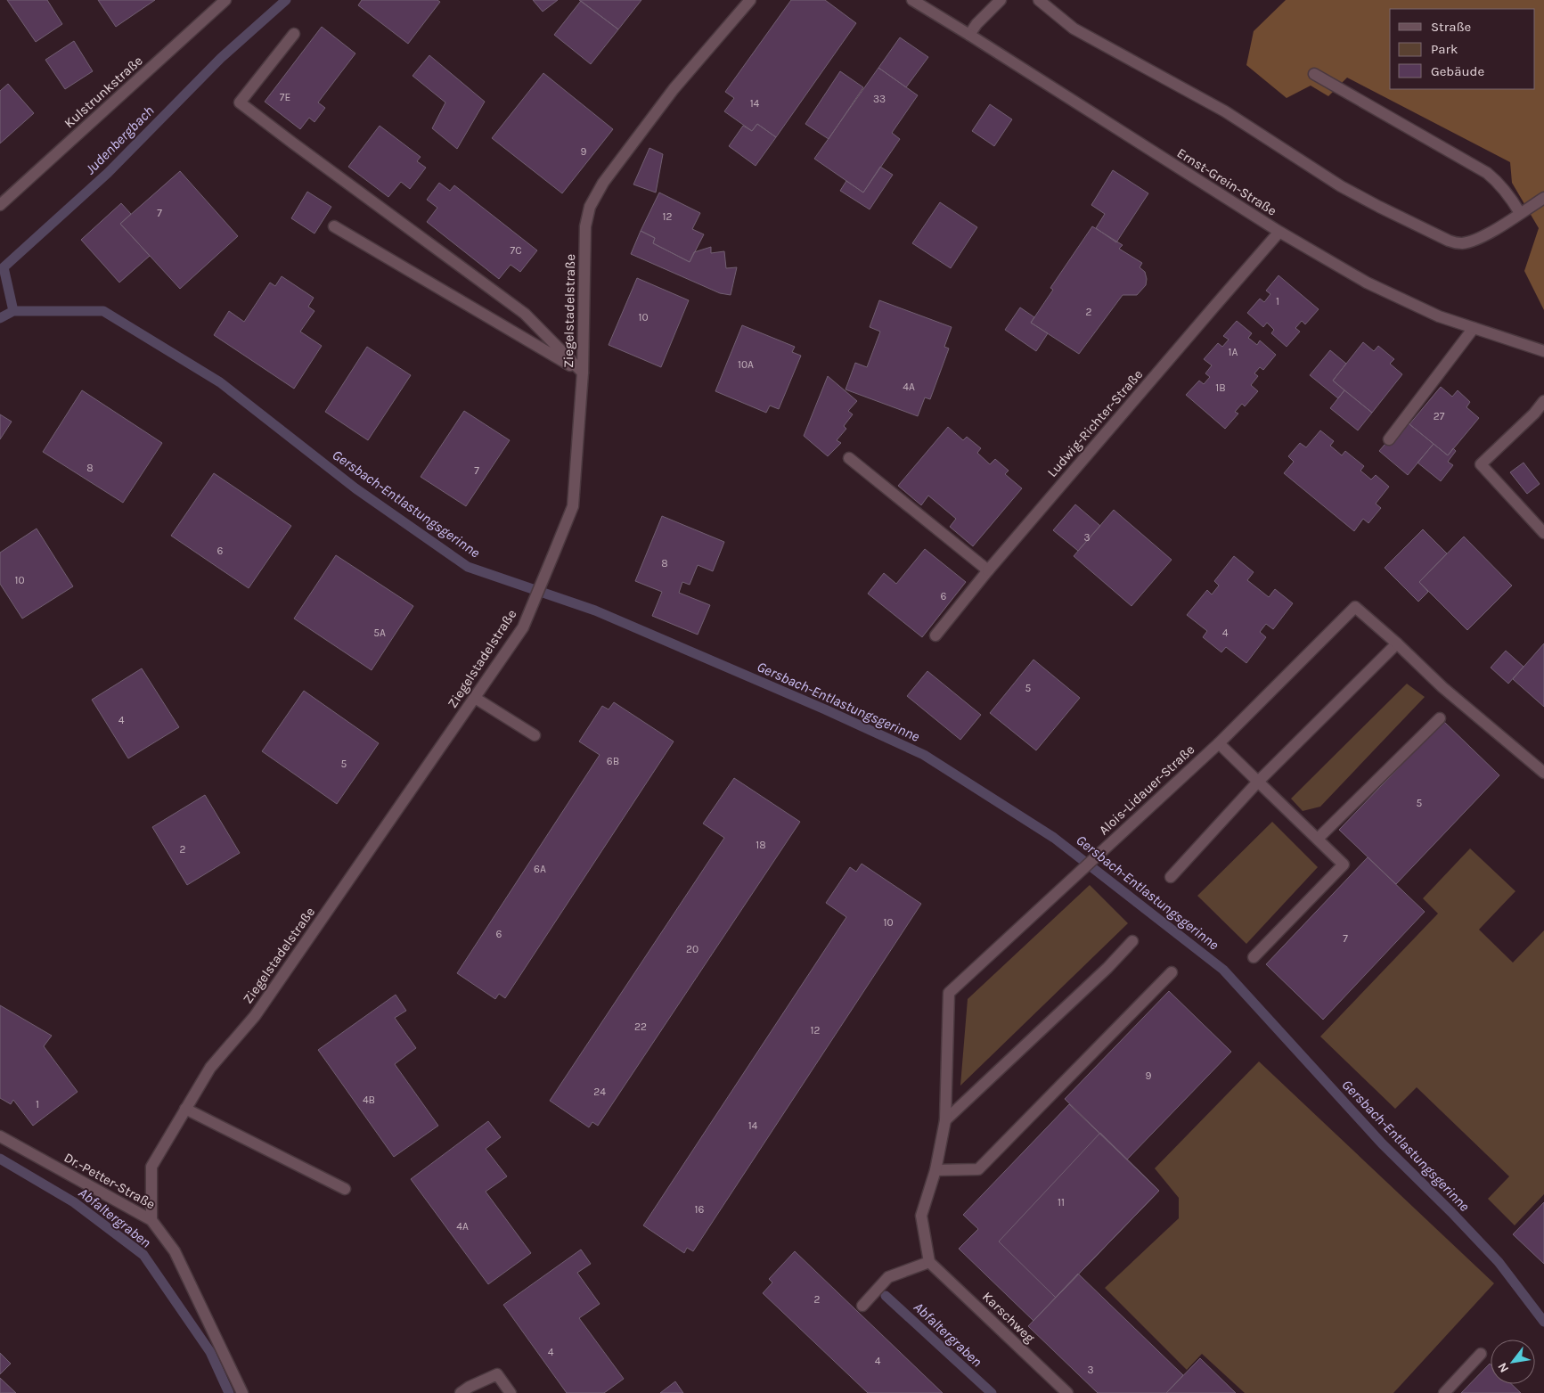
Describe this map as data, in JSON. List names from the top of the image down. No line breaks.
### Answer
{"streets":{"street":["Kulstrunkstraße","Ernst-Grein-Straße","Ziegelstadelstraße","Ludwig-Richter-Straße","Alois-Lidauer-Straße","Dr.-Petter-Straße","Karschweg"]},"crossings":[["Ernst-Grein-Straße","Ludwig-Richter-Straße"],["Ziegelstadelstraße","Dr.-Petter-Straße"],["Alois-Lidauer-Straße","Karschweg"]],"water":["Judenbergbach","Gersbach-Entlastungsgerinne","Abfaltergraben"],"house_numbers":["7E","33","14","9","7","12","7C","1","2","10","1A","10A","4A","1B","27","8","7","3","6","8","10","6","5A","4","5","4","6B","5","5","18","2","6A","10","6","7","20","22","12","9","24","4B","1","14","11","16","4A","2","4","4","3"],"legend":["Straße","Park","Gebäude"],"north":"bottom left"}
